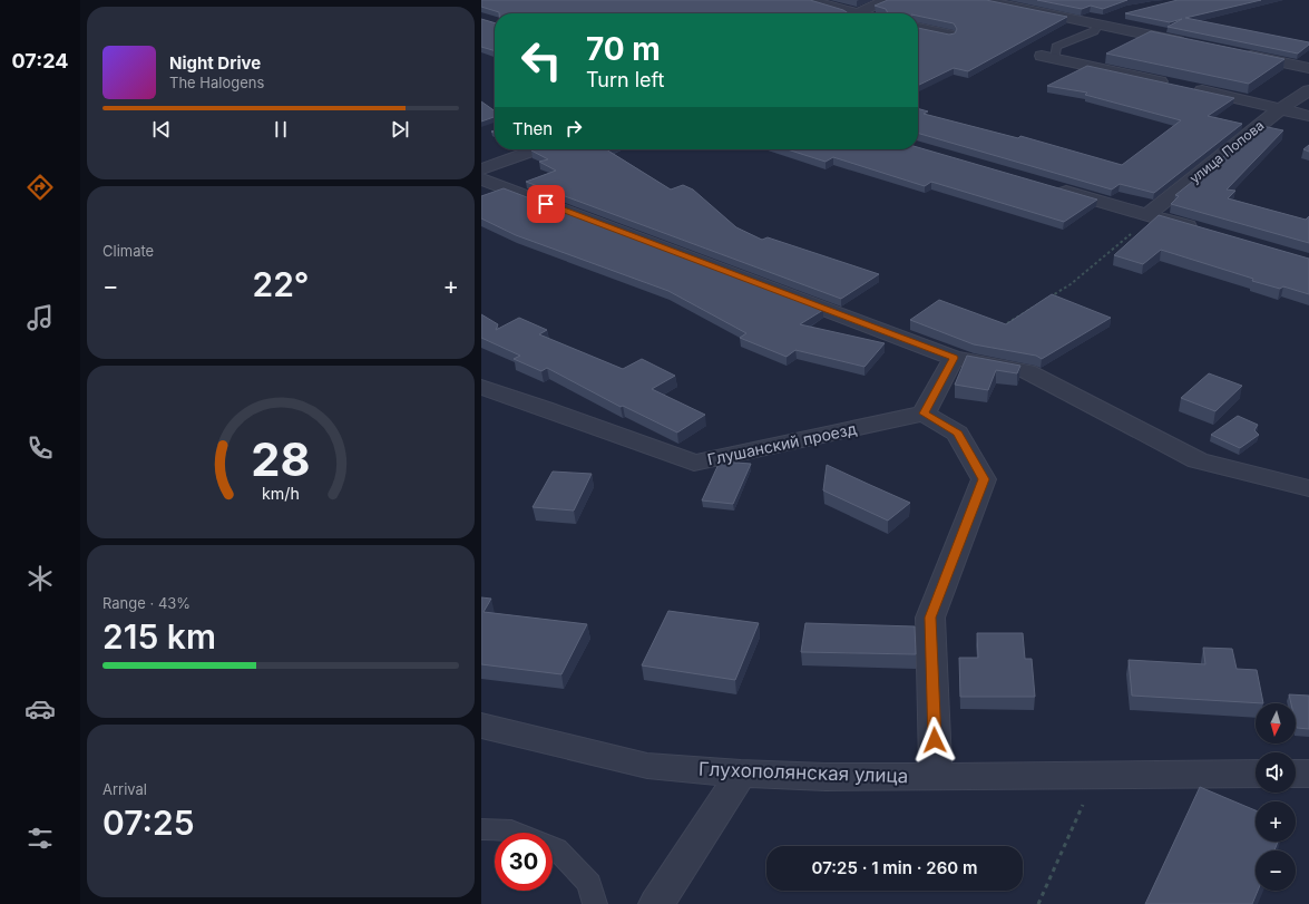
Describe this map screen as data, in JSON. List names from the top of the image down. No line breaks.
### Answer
{"streets":{"street":["улица Попова","Глушанский проезд","Глухополянская улица"]},"north":"bottom","page":{"tabs":"07:24","turn":["70 m","Turn left"],"song":["Night Drive","The Halogens"],"then":"Then","tile":["Climate",["Range · 43%","215 km"],["Arrival","07:25"]],"heat":["−","22°","+"],"map_buttons":["+","−"],"limit":"30","trip":"07:25 · 1 min · 260 m","gauge":["28","km/h"]}}
